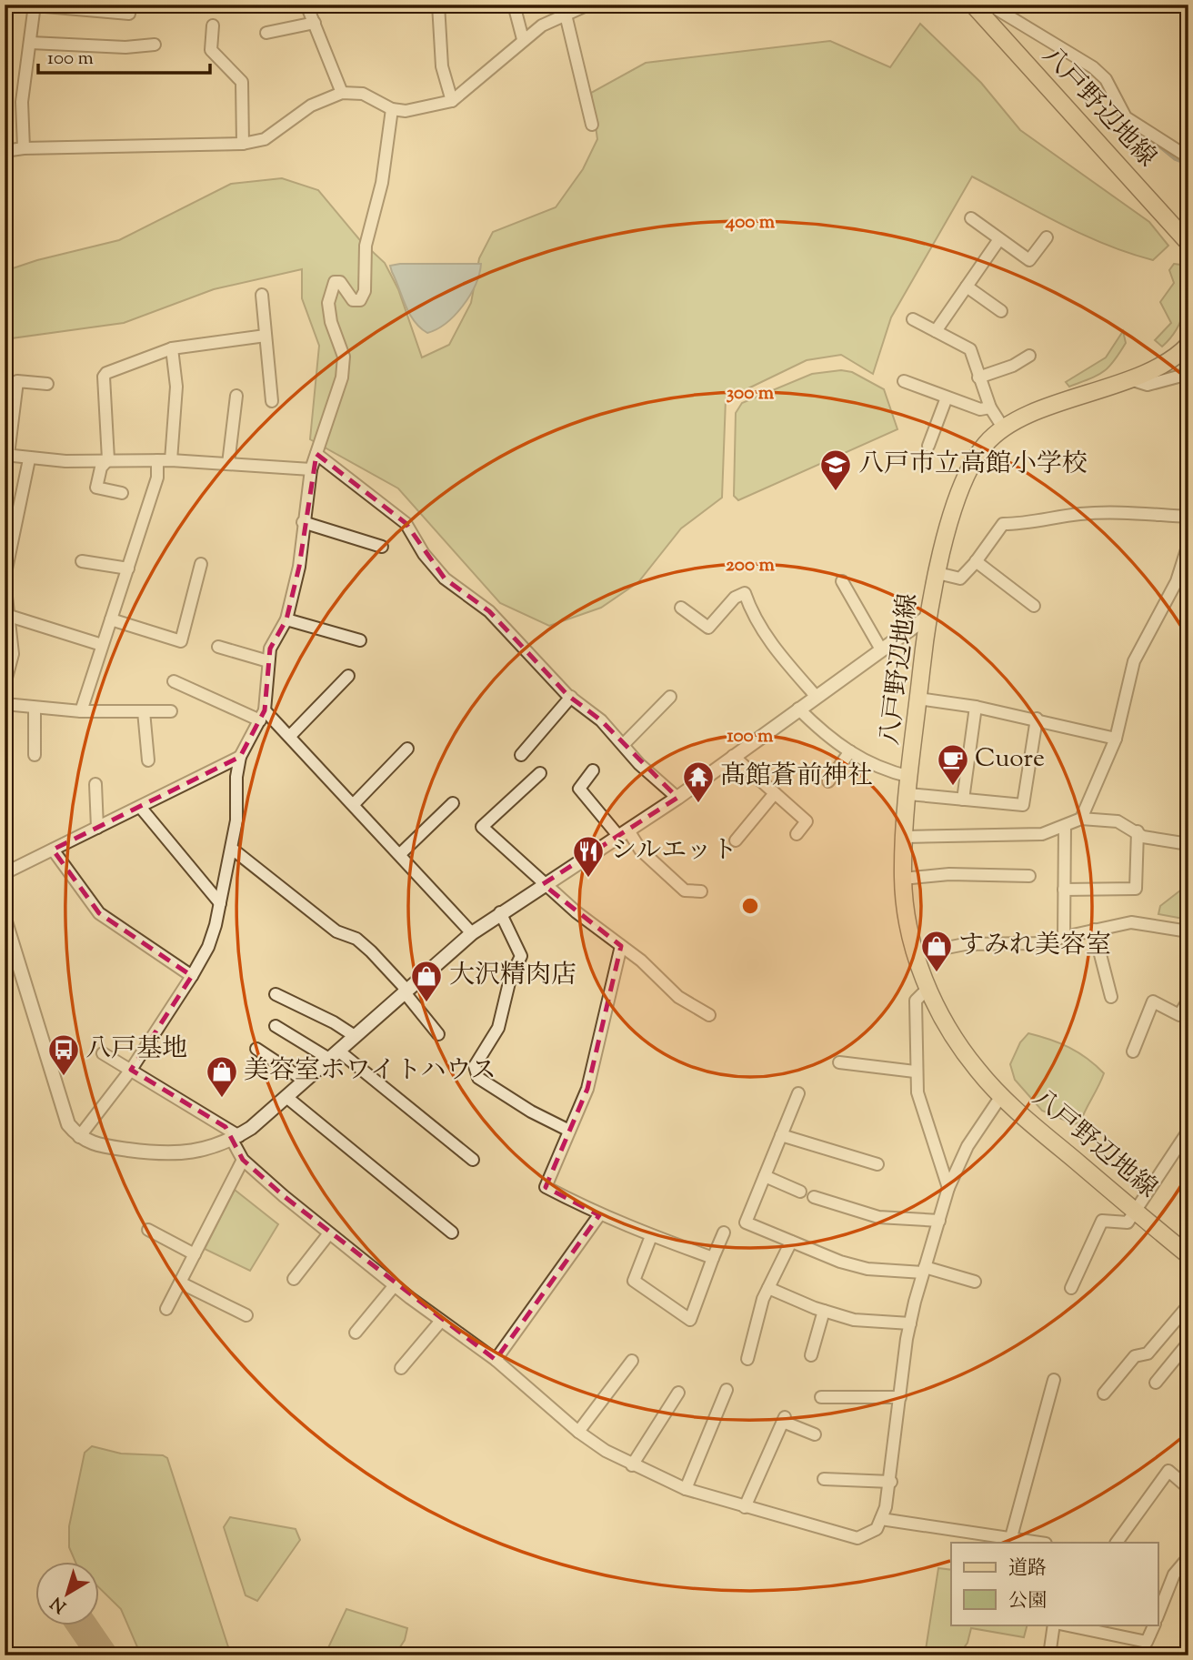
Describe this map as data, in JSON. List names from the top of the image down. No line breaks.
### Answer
{"streets":{"main road":["八戸野辺地線"]},"places":{"school or university":["八戸市立高館小学校"],"cafe":["Cuore"],"temple":["髙館蒼前神社"],"restaurant":["シルエット"],"shop":["すみれ美容室","大沢精肉店","美容室ホワイトハウス"],"bus stop":["八戸基地"]},"legend":["道路","公園"],"scale_bar":"100 m","north":"bottom left","rings":["400 m","300 m","200 m","100 m"]}
